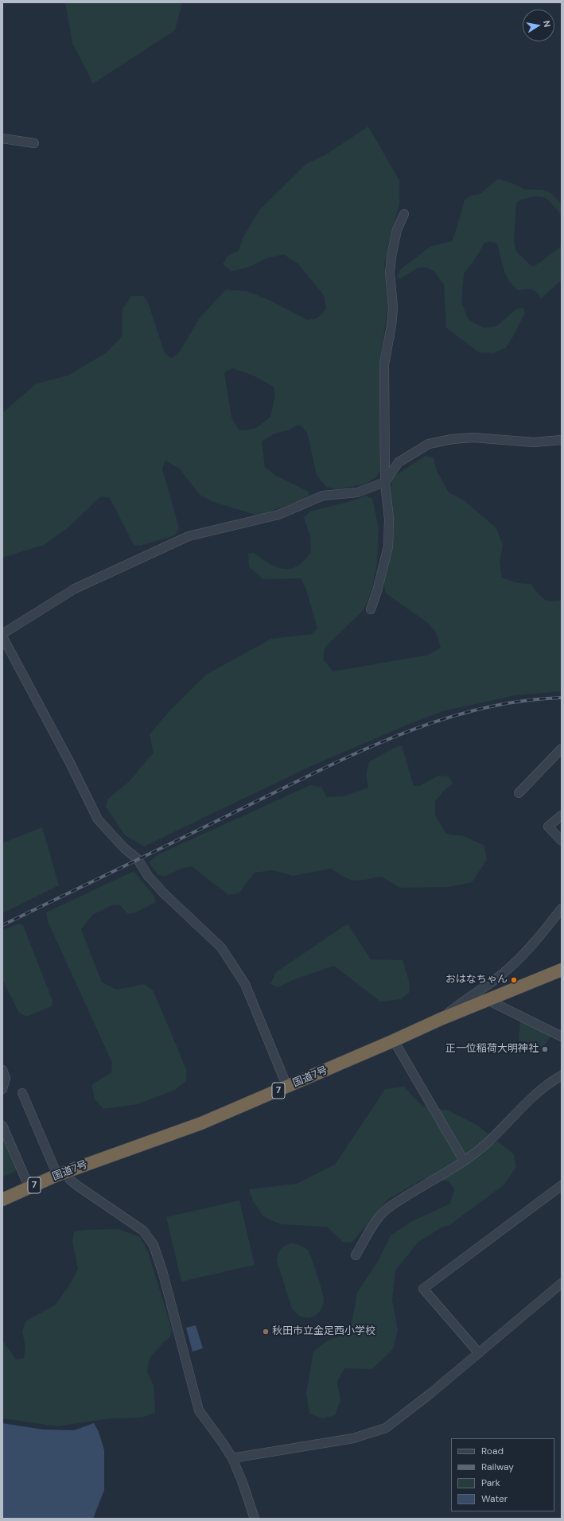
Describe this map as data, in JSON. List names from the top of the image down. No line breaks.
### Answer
{"streets":{"highway":["国道7号","7"]},"places":["おはなちゃん","正一位稲荷大明神社","秋田市立金足西小学校"],"legend":["Road","Railway","Park","Water"],"north":"right"}
